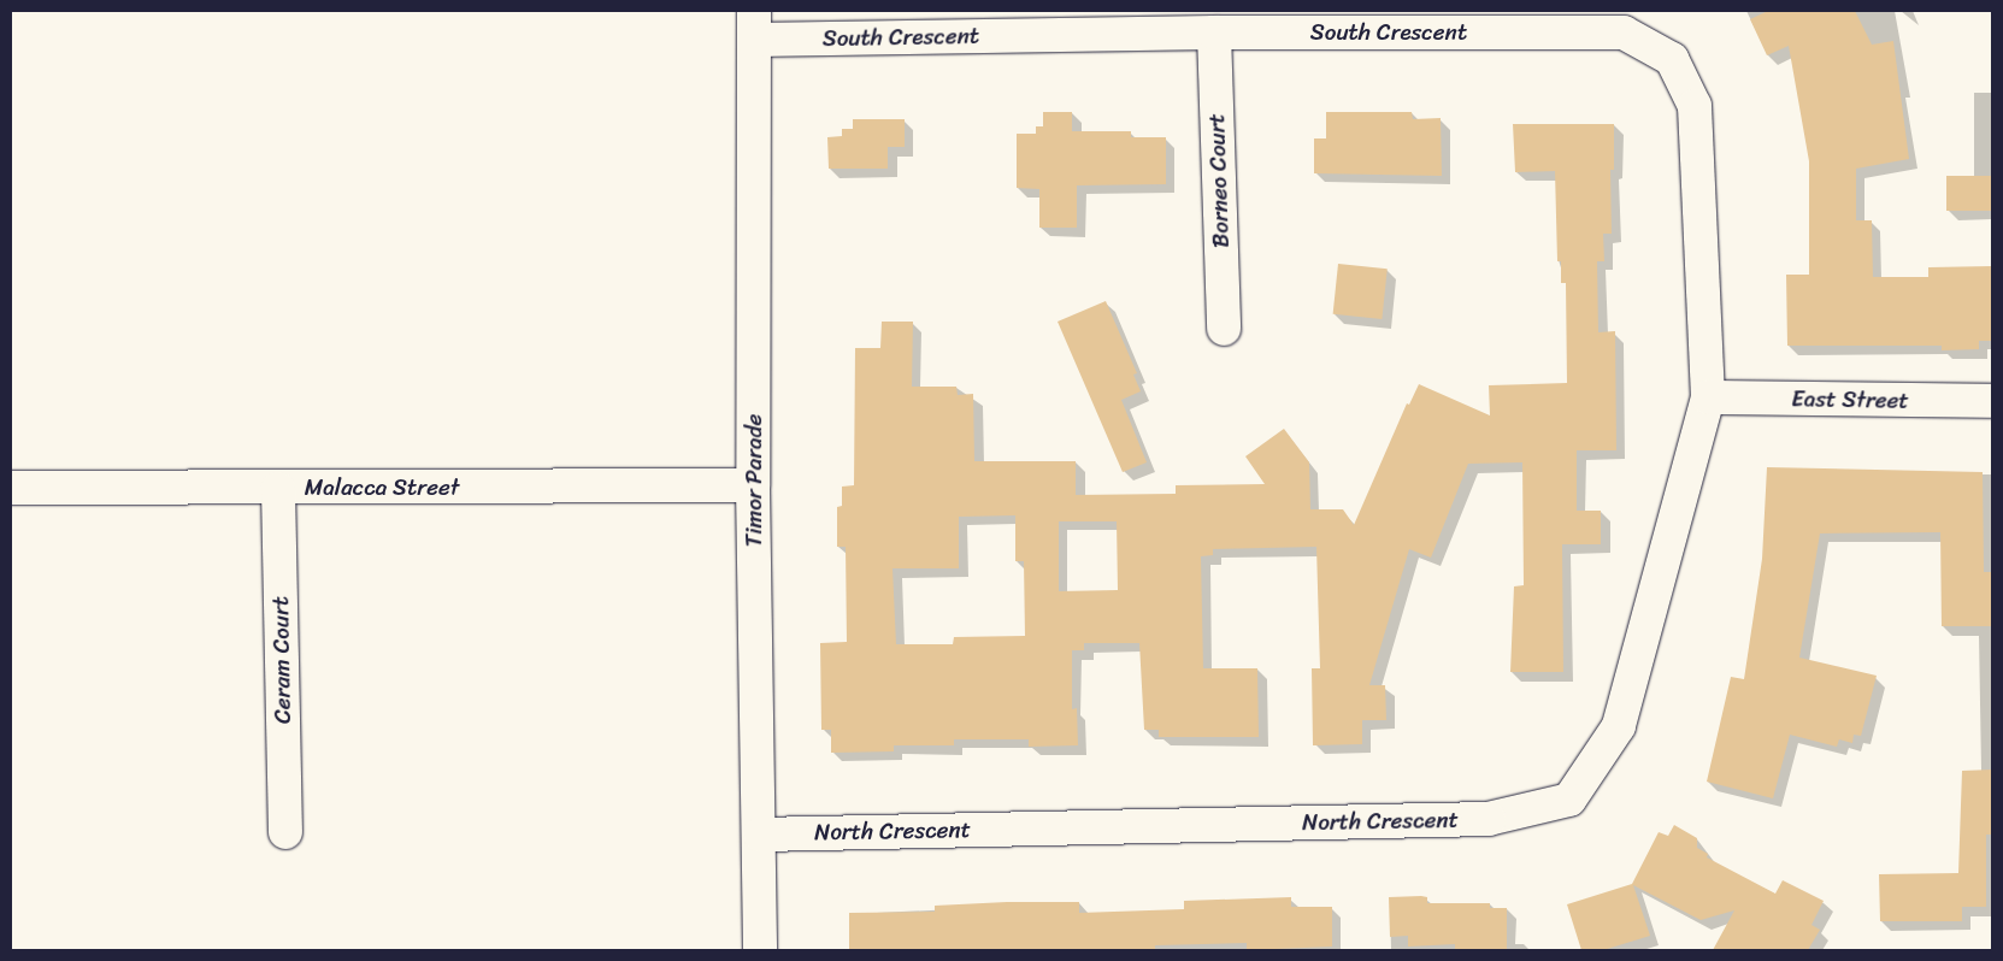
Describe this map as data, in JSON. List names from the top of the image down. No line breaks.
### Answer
{"streets":{"street":["South Crescent","Borneo Court","East Street","Timor Parade","Malacca Street","Ceram Court","North Crescent"]},"crossings":[["South Crescent","Borneo Court"],["South Crescent","East Street"],["South Crescent","Timor Parade"],["South Crescent","North Crescent"],["East Street","North Crescent"],["Timor Parade","Malacca Street"],["Timor Parade","North Crescent"],["Malacca Street","Ceram Court"]]}
